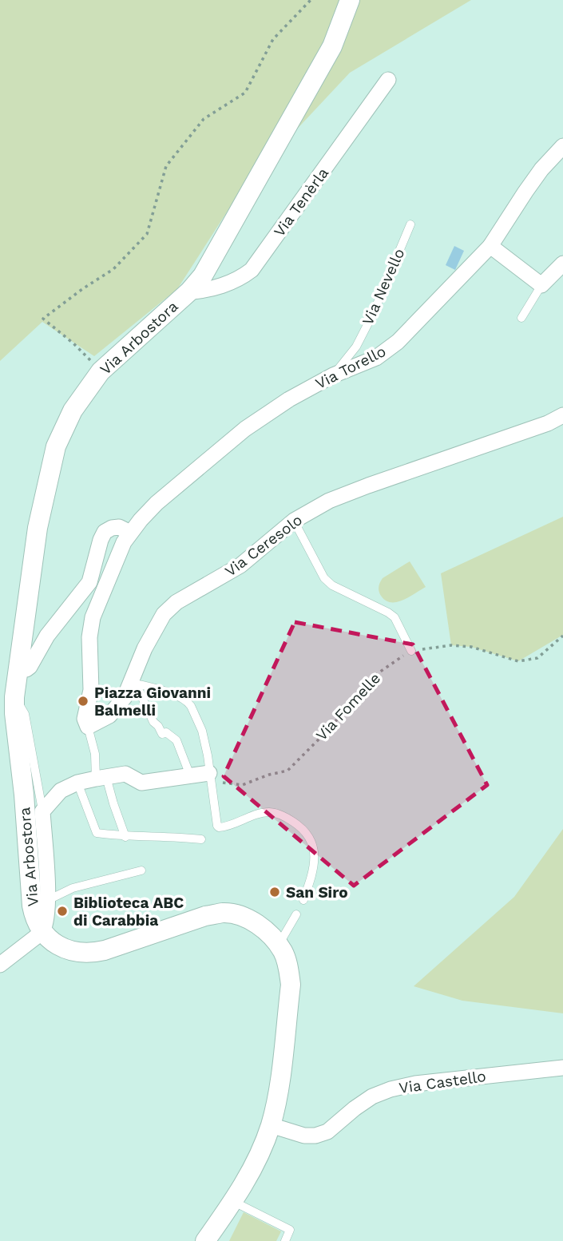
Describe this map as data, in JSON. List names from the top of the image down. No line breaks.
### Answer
{"streets":{"street":["Via Tenèrla","Via Arbostora","Via Torello","Via Ceresolo","Via Castello"],"lane":["Via Nevello"],"path":["Via Fomelle"]},"crossings":[["Via Tenèrla","Via Arbostora"],["Via Nevello","Via Torello"],["Via Torello","Via Ceresolo"]],"places":["Piazza Giovanni Balmelli","San Siro","Biblioteca ABC di Carabbia"]}
